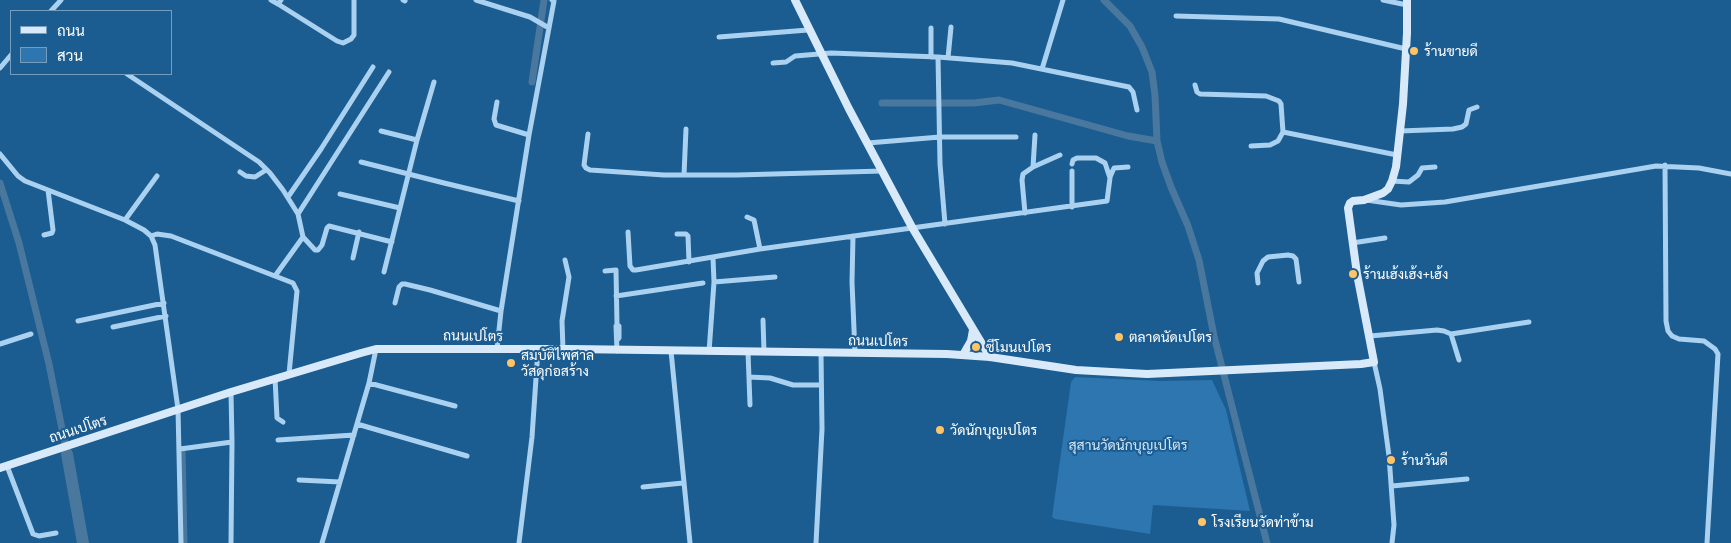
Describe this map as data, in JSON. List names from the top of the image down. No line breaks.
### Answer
{"streets":{"street":["ถนนเปโตร"]},"parks":["สุสานวัดนักบุญเปโตร"],"places":["ร้านขายดี","ร้านเฮ้งเฮ้ง+เฮ้ง","ตลาดนัดเปโตร","ซีโมนเปโตร","สมบัติไพศาล วัสดุก่อสร้าง","วัดนักบุญเปโตร","ร้านวันดี","โรงเรียนวัดท่าข้าม"],"legend":["ถนน","สวน"]}
